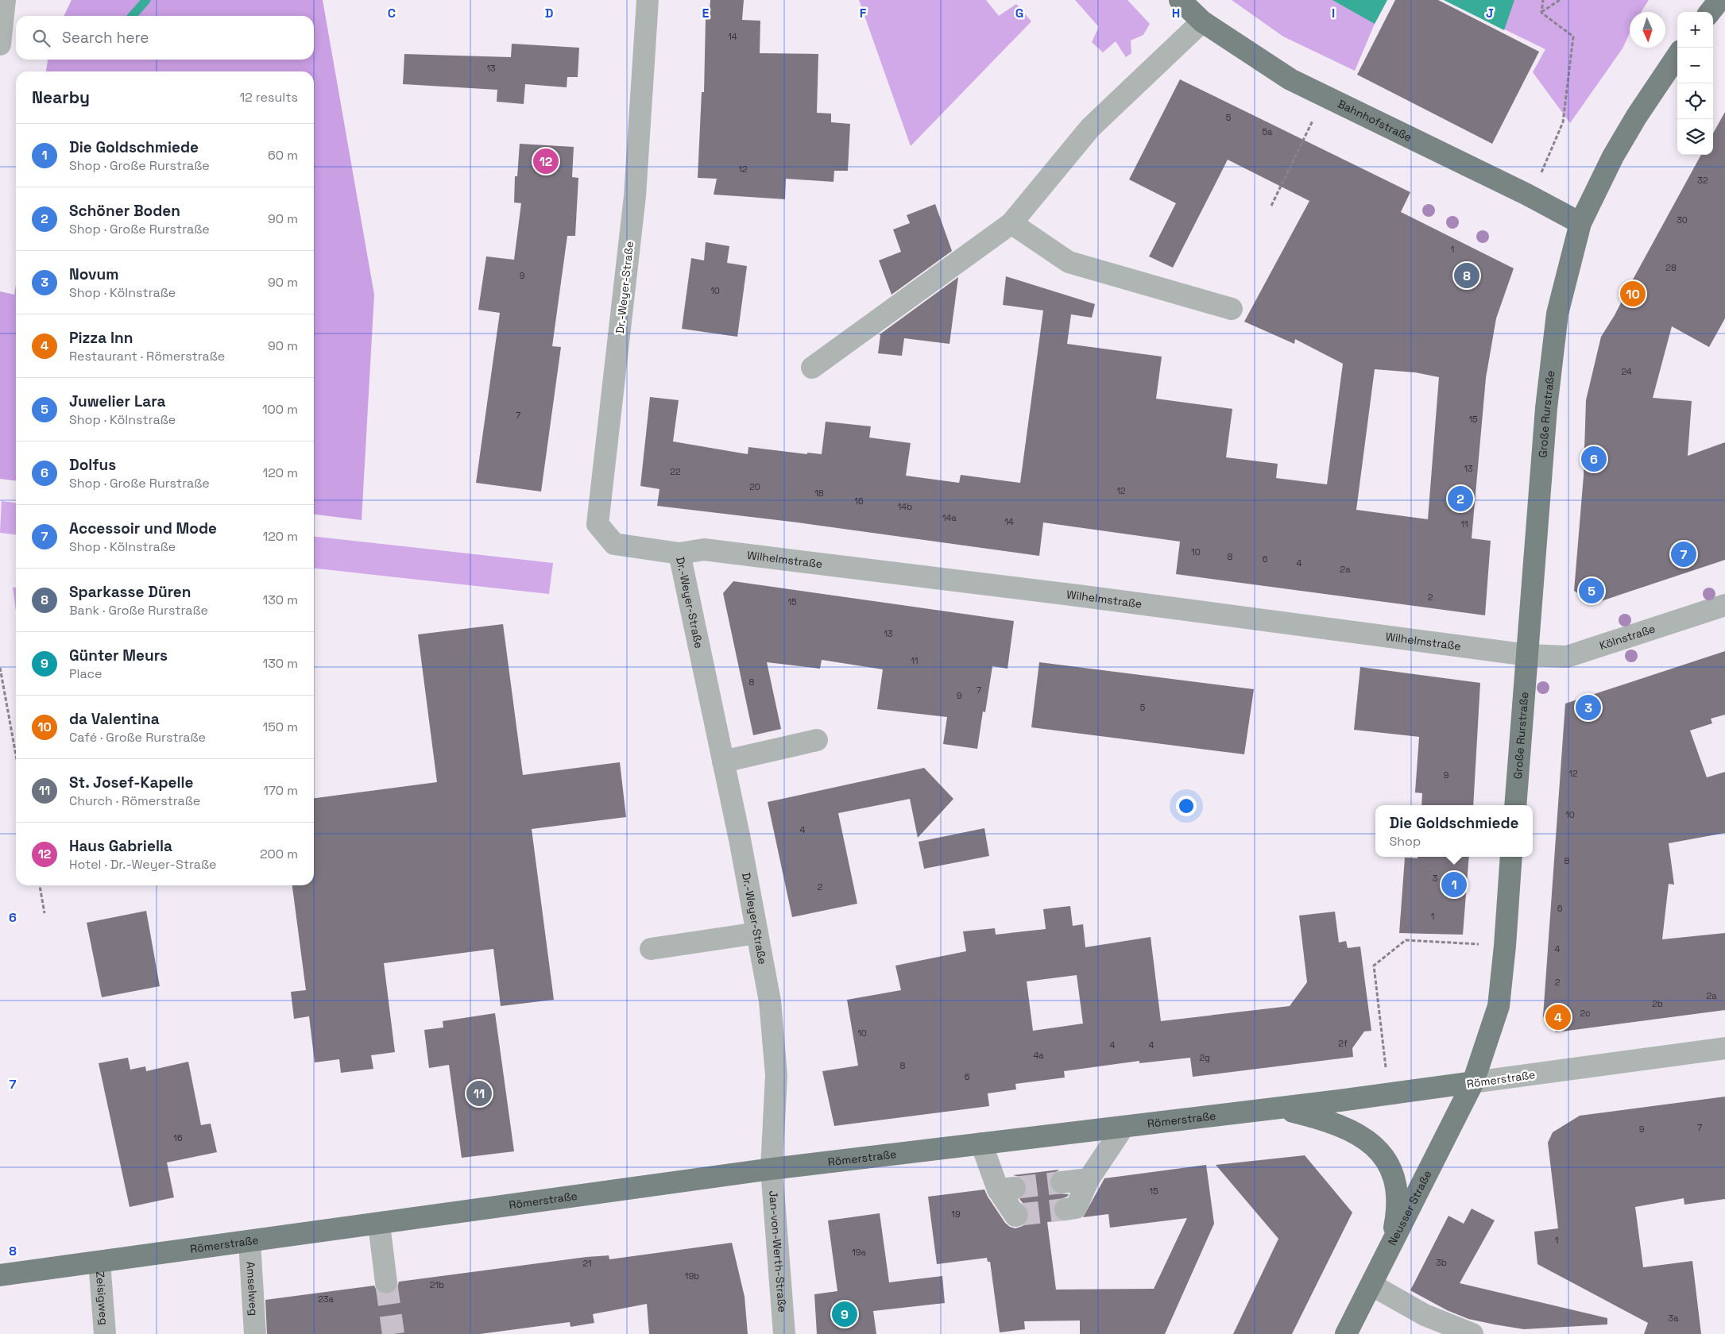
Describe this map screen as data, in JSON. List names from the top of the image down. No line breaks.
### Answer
{"streets":{"main road":["Bahnhofstraße","Große Rurstraße","Römerstraße","Neusser Straße"],"street":["Dr.-Weyer-Straße","Wilhelmstraße","Kölnstraße","Jan-von-Werth-Straße","Amselweg","Zeisigweg"]},"crossings":[["Bahnhofstraße","Große Rurstraße"],["Dr.-Weyer-Straße","Wilhelmstraße"],["Dr.-Weyer-Straße","Römerstraße"],["Dr.-Weyer-Straße","Jan-von-Werth-Straße"],["Große Rurstraße","Wilhelmstraße"],["Große Rurstraße","Kölnstraße"],["Wilhelmstraße","Kölnstraße"],["Römerstraße","Neusser Straße"],["Römerstraße","Jan-von-Werth-Straße"],["Römerstraße","Amselweg"],["Römerstraße","Zeisigweg"]],"house_numbers":["14","13","5","5a","12","32","30","1","28","9","10","24","7","15","13","22","20","12","18","16","14b","14a","14","11","10","8","6","4","2a","2","15","13","11","8","7","9","5","12","9","10","4","8","3","2","6","1","4","2","2a","2b","2c","10","2f","4","4","4a","2g","8","6","7","9","16","15","19","1","19a","3b","21","19b","21b","23a","3a"],"north":"bottom","page":{"map_buttons":["+","−"],"search":"Search here","heading":["Nearby","12 results"],"list":[{"mark":"1","name":"Die Goldschmiede","note":"Shop · Große Rurstraße","value":"60 m"},{"mark":"2","name":"Schöner Boden","note":"Shop · Große Rurstraße","value":"90 m"},{"mark":"3","name":"Novum","note":"Shop · Kölnstraße","value":"90 m"},{"mark":"4","name":"Pizza Inn","note":"Restaurant · Römerstraße","value":"90 m"},{"mark":"5","name":"Juwelier Lara","note":"Shop · Kölnstraße","value":"100 m"},{"mark":"6","name":"Dolfus","note":"Shop · Große Rurstraße","value":"120 m"},{"mark":"7","name":"Accessoir und Mode","note":"Shop · Kölnstraße","value":"120 m"},{"mark":"8","name":"Sparkasse Düren","note":"Bank · Große Rurstraße","value":"130 m"},{"mark":"9","name":"Günter Meurs","note":"Place","value":"130 m"},{"mark":"10","name":"da Valentina","note":"Café · Große Rurstraße","value":"150 m"},{"mark":"11","name":"St. Josef-Kapelle","note":"Church · Römerstraße","value":"170 m"},{"mark":"12","name":"Haus Gabriella","note":"Hotel · Dr.-Weyer-Straße","value":"200 m"}],"pins":["12","8","10","6","2","7","5","3","1","4","11","9"],"popup":["Die Goldschmiede","Shop"]},"grid":{"columns":["C","D","E","F","G","H","I","J"],"rows":["6","7","8"]}}
